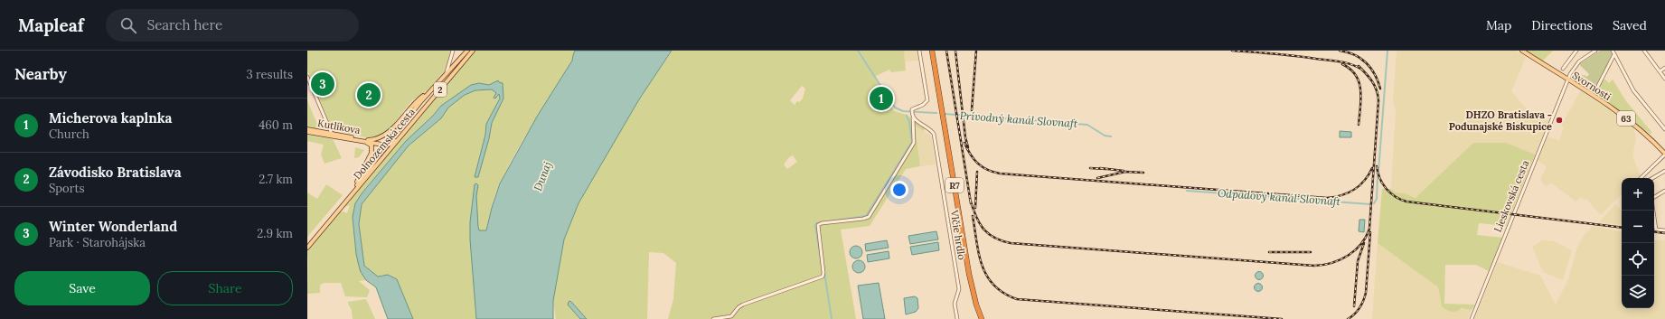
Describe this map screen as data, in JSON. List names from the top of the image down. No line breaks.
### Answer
{"streets":{"highway":["R7"],"main road":["Svornosti","2","63","Kutlíkova","Dolnozemská cesta"],"street":["Lieskovská cesta","Vlčie hrdlo"]},"crossings":[["Svornosti","Lieskovská cesta"]],"water":["Prívodný kanál Slovnaft","Dunaj","Odpadový kanál Slovnaft"],"places":["DHZO Bratislava - Podunajské Biskupice"],"page":{"header":"Mapleaf","search":"Search here","nav":["Map","Directions","Saved"],"heading":["Nearby","3 results"],"pins":["3","2","1"],"list":[{"mark":"1","name":"Micherova kaplnka","note":"Church","value":"460 m"},{"mark":"2","name":"Závodisko Bratislava","note":"Sports","value":"2.7 km"},{"mark":"3","name":"Winter Wonderland","note":"Park · Starohájska","value":"2.9 km"}],"map_buttons":["+","−"],"buttons":["Save","Share"]}}
